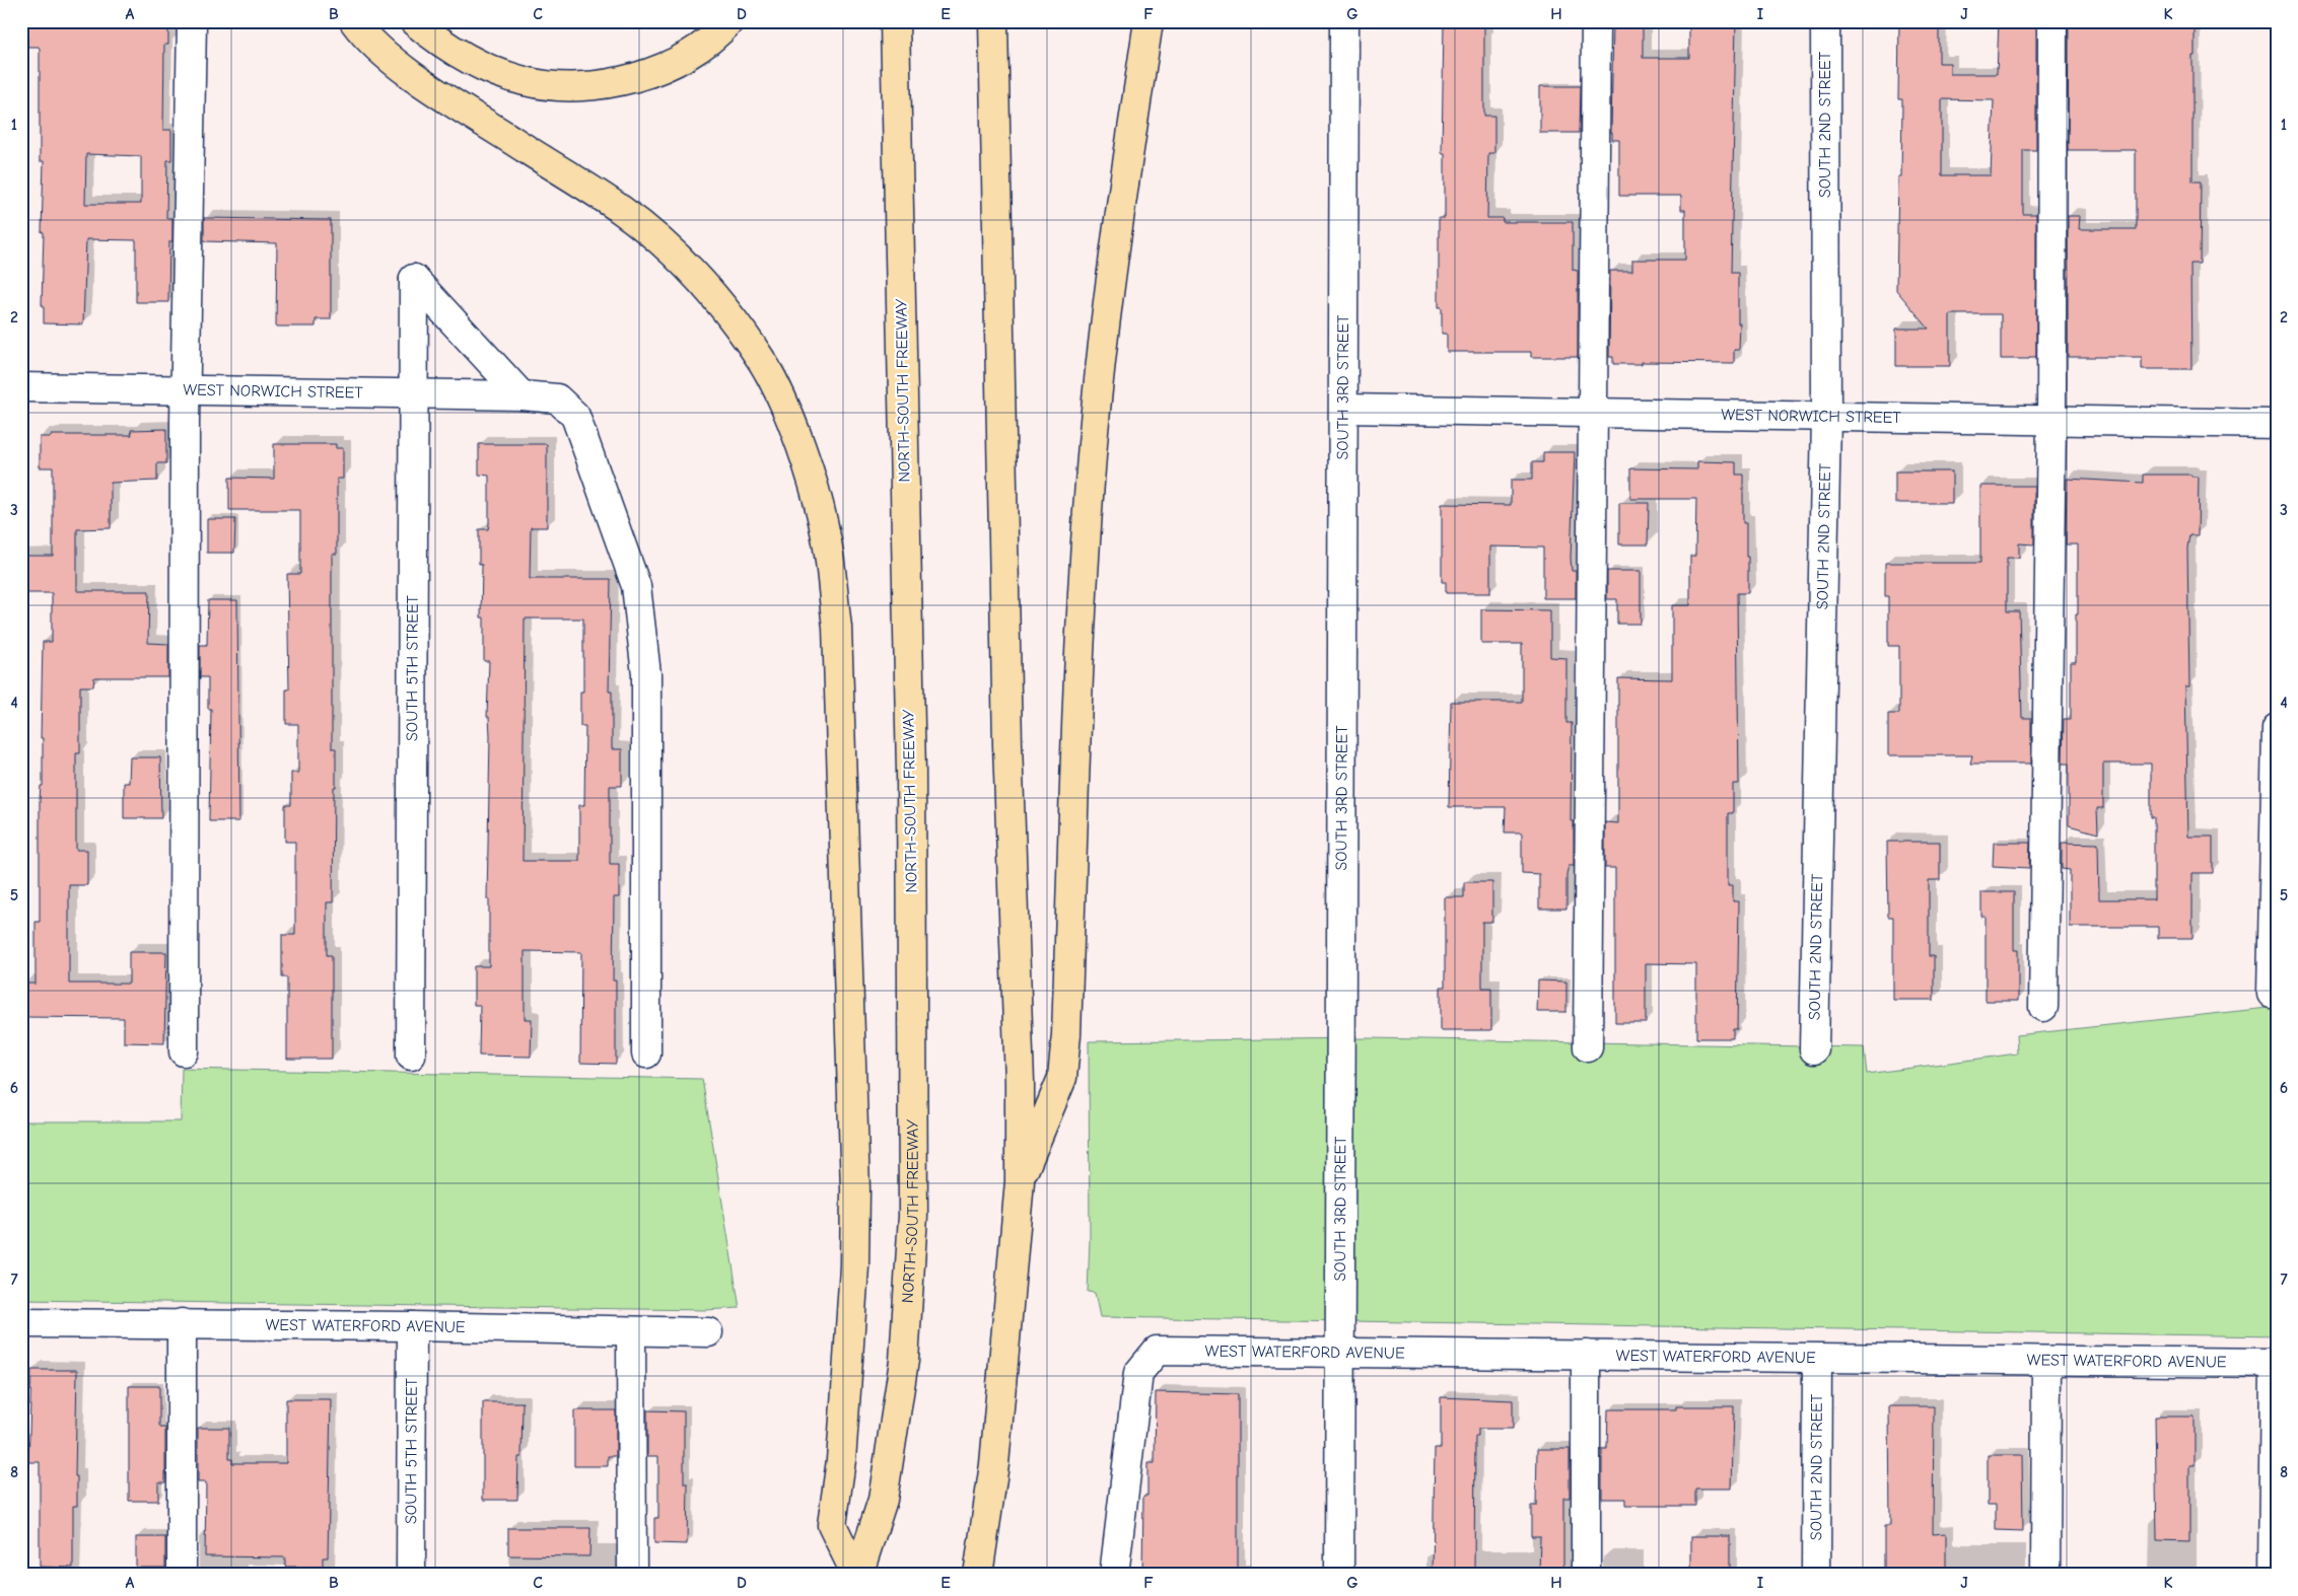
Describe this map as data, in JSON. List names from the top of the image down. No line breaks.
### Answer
{"streets":{"highway":["NORTH-SOUTH FREEWAY"],"street":["SOUTH 2ND STREET","SOUTH 3RD STREET","WEST NORWICH STREET","SOUTH 5TH STREET","WEST WATERFORD AVENUE"]},"crossings":[["SOUTH 2ND STREET","WEST NORWICH STREET"],["SOUTH 2ND STREET","WEST WATERFORD AVENUE"],["SOUTH 3RD STREET","WEST NORWICH STREET"],["SOUTH 3RD STREET","WEST WATERFORD AVENUE"],["WEST NORWICH STREET","SOUTH 5TH STREET"],["SOUTH 5TH STREET","WEST WATERFORD AVENUE"]],"grid":{"columns":["A","B","C","D","E","F","G","H","I","J","K"],"rows":["1","2","3","4","5","6","7","8"]}}
